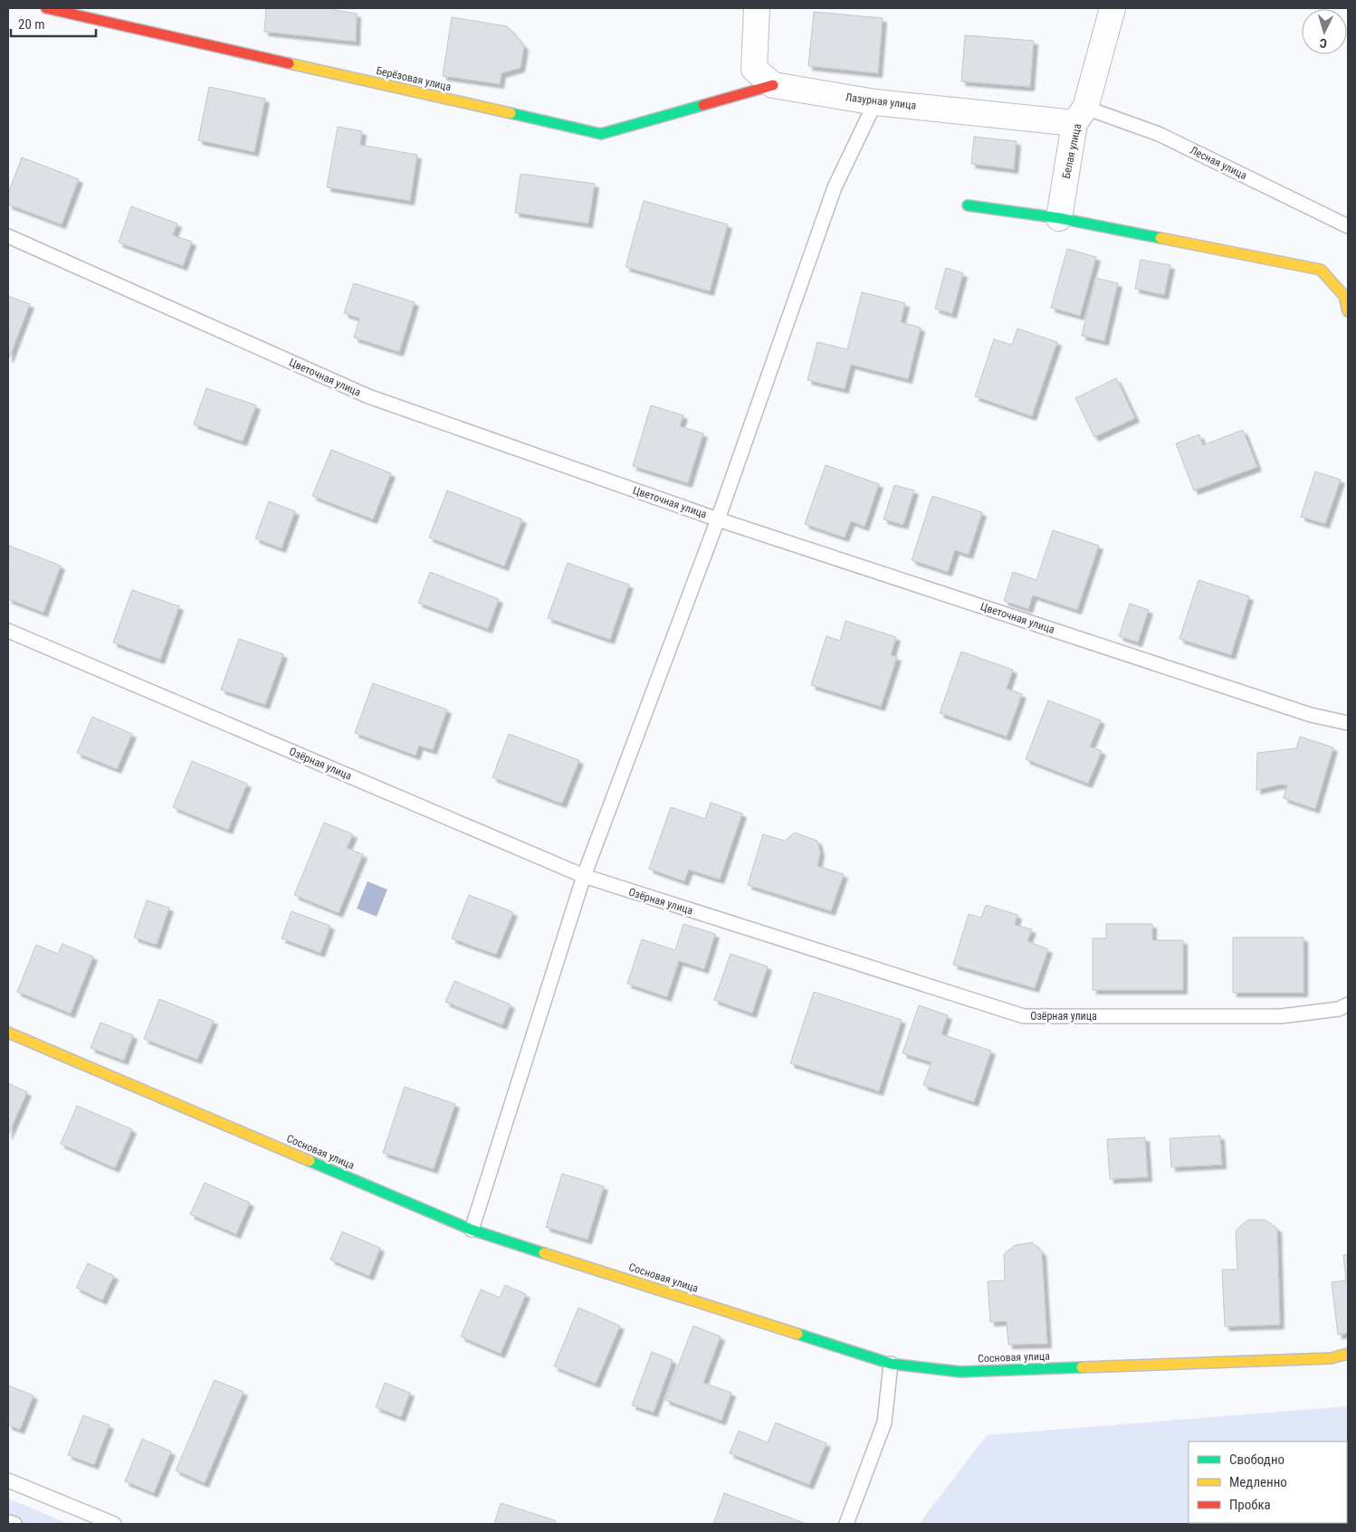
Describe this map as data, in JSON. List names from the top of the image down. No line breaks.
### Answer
{"streets":{"street":["Берёзовая улица","Лазурная улица","Белая улица","Сосновая улица"],"lane":["Лесная улица","Цветочная улица","Озёрная улица"]},"crossings":[["Берёзовая улица","Лазурная улица"],["Лазурная улица","Белая улица"],["Лазурная улица","Лесная улица"],["Белая улица","Лесная улица"]],"legend":["Свободно","Медленно","Пробка"],"scale_bar":"20 m","north":"bottom"}
